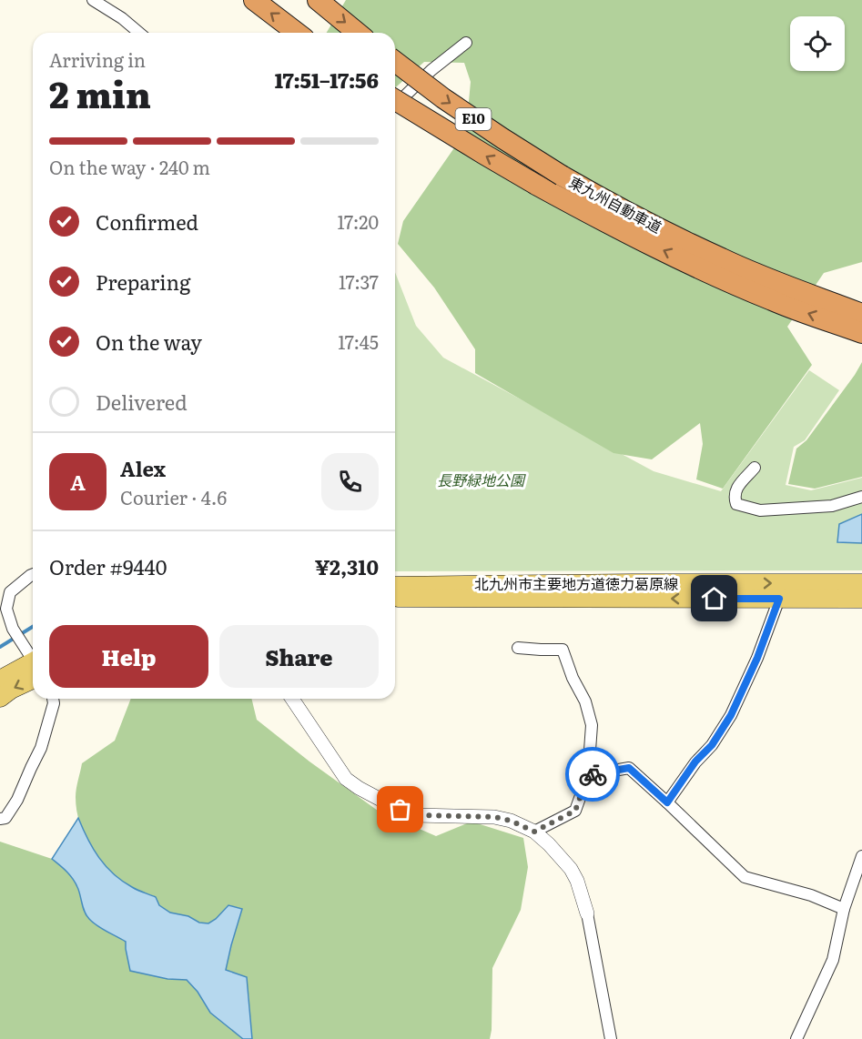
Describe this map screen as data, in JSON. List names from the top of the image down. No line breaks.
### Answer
{"streets":{"highway":["E10","東九州自動車道"],"main road":["北九州市主要地方道徳力葛原線"]},"parks":["長野緑地公園"],"page":{"heading":["2 min","Arriving in","17:51–17:56"],"panel":["Alex","Courier · 4.6","Order #9440","¥2,310"],"bar":"On the way · 240 m","list":[["Confirmed","17:20"],["Preparing","17:37"],["On the way","17:45"],"Delivered"],"round":"A","buttons":["Help","Share"]}}
